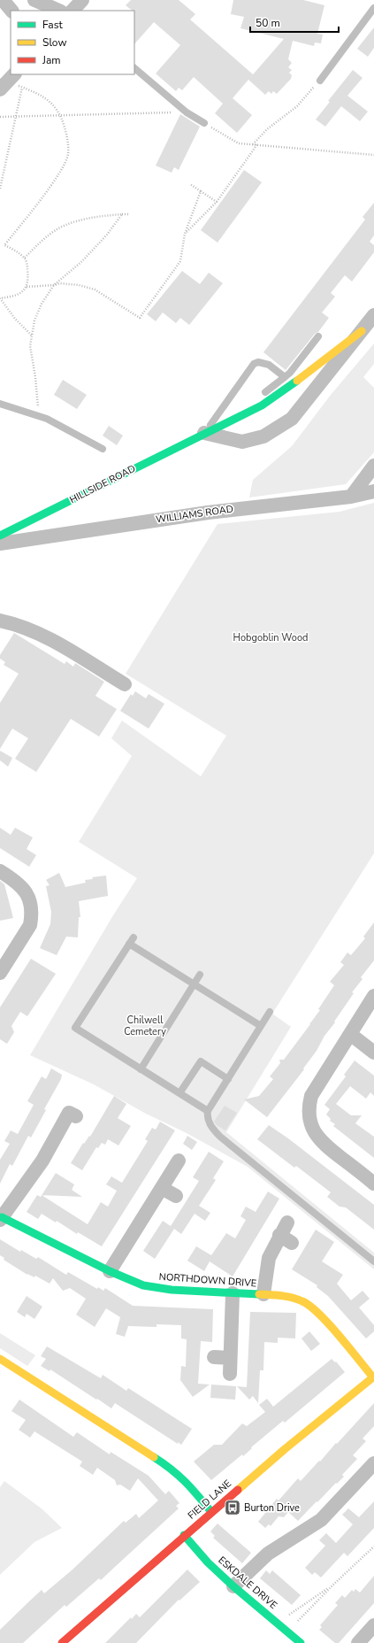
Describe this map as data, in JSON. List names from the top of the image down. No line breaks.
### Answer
{"streets":{"street":["HILLSIDE ROAD","WILLIAMS ROAD","NORTHDOWN DRIVE","FIELD LANE","ESKDALE DRIVE"]},"crossings":[["NORTHDOWN DRIVE","FIELD LANE"],["FIELD LANE","ESKDALE DRIVE"]],"parks":["Hobgoblin Wood","Chilwell Cemetery"],"places":{"bus stop":["Burton Drive"]},"legend":["Fast","Slow","Jam"],"scale_bar":"50 m"}
